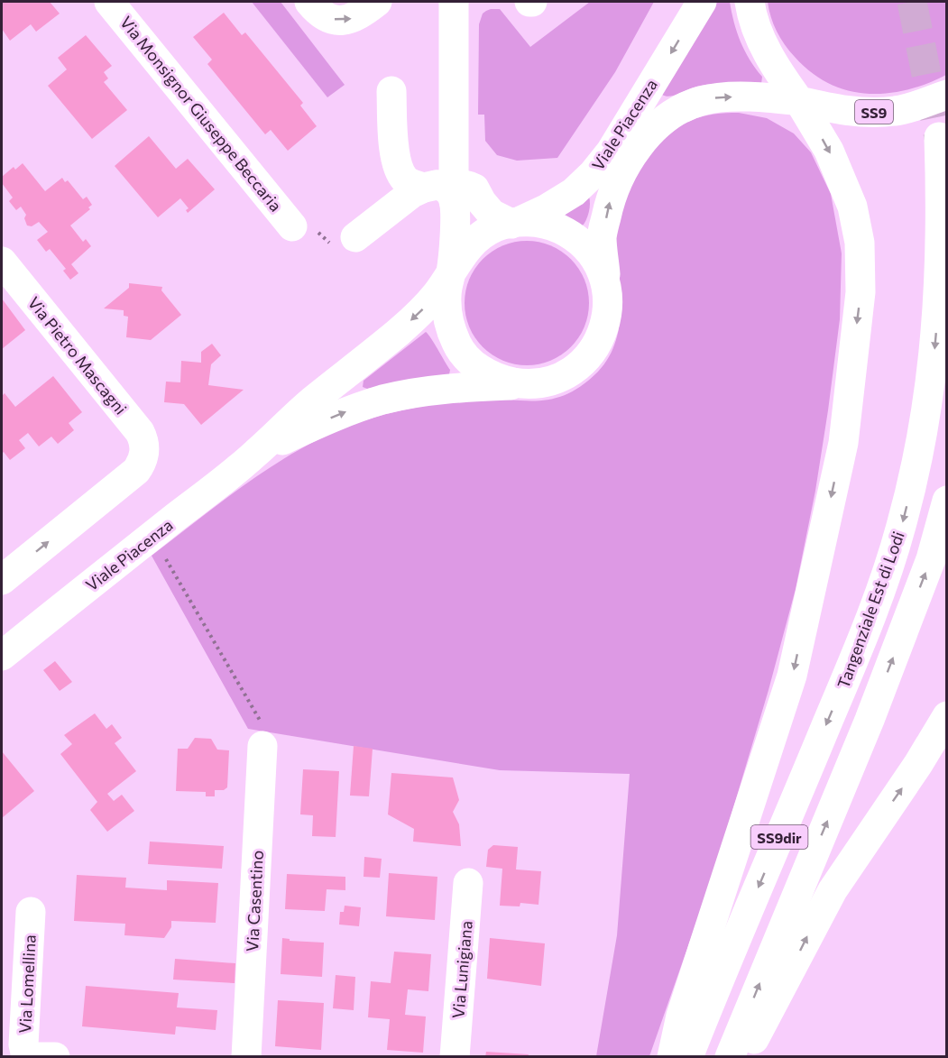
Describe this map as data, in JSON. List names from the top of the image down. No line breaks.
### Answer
{"streets":{"main road":["SS9","Via Monsignor Giuseppe Beccaria","Viale Piacenza","Via Pietro Mascagni","Tangenziale Est di Lodi","SS9dir","Via Casentino","Via Lunigiana","Via Lomellina"]},"crossings":[["SS9","Viale Piacenza"]]}
